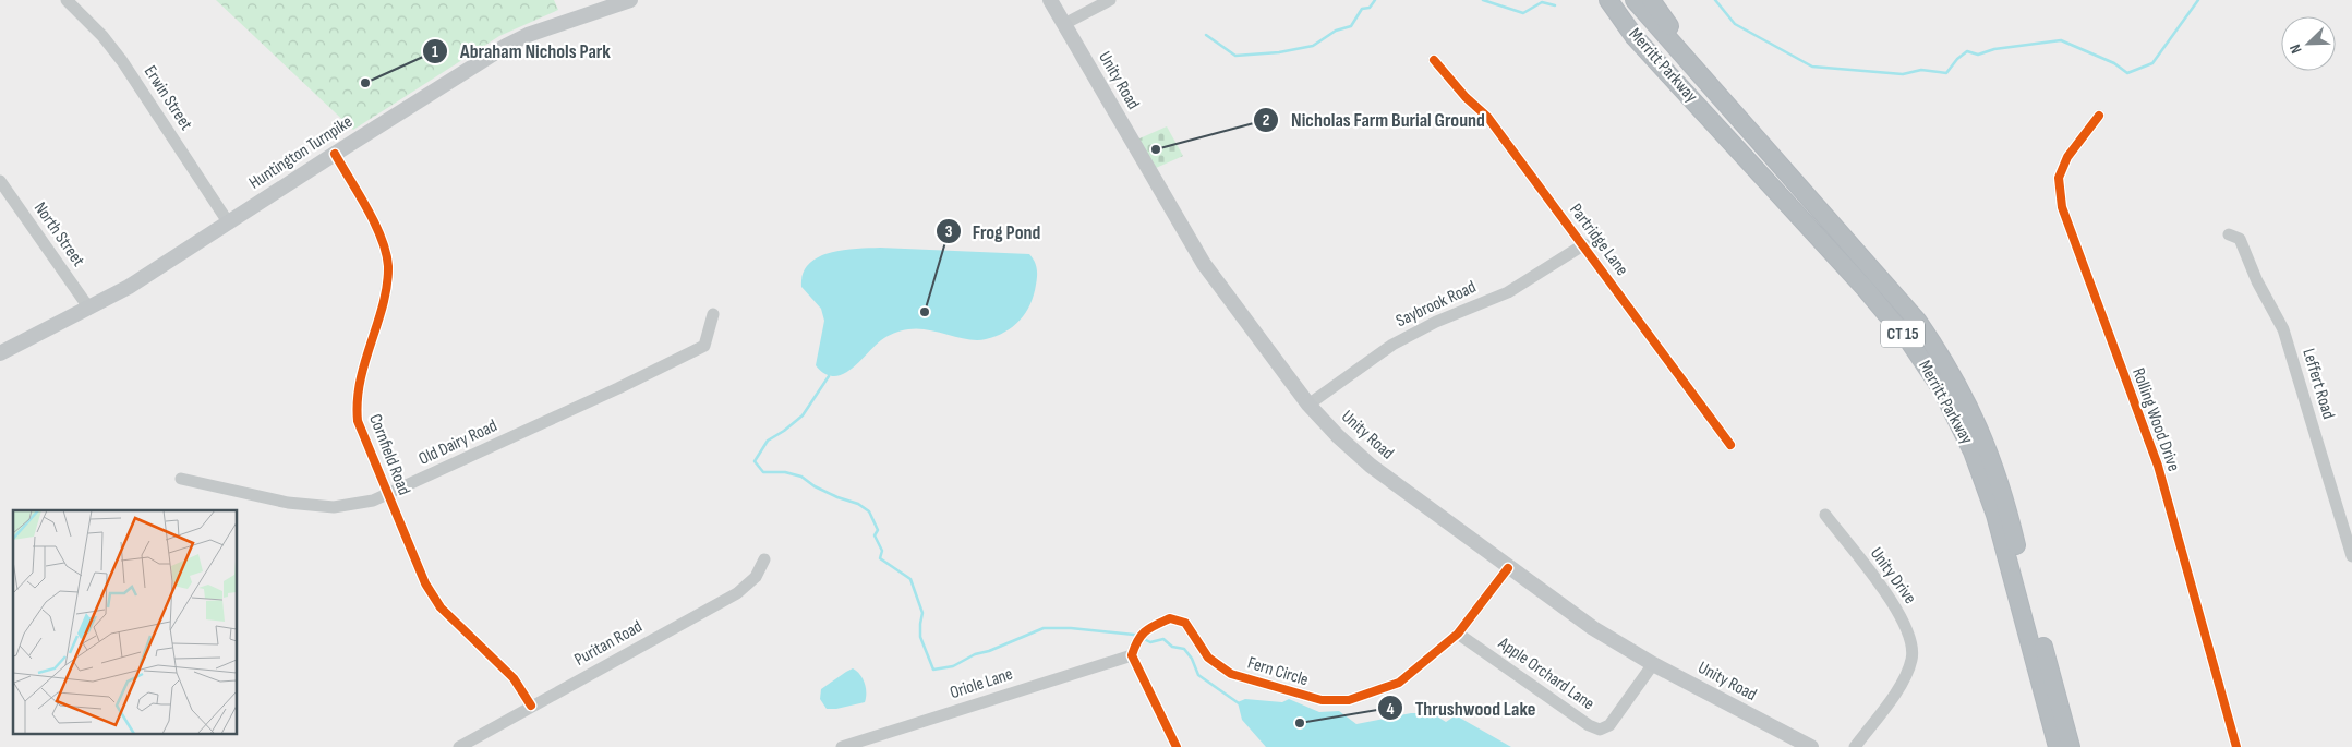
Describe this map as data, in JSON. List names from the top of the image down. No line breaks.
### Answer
{"streets":{"highway":["Merritt Parkway","CT 15"],"main road":["Unity Road","Huntington Turnpike"],"street":["Erwin Street","North Street","Partridge Lane","Saybrook Road","Leffert Road","Rolling Wood Drive","Old Dairy Road","Cornfield Road","Unity Drive","Puritan Road","Fern Circle","Apple Orchard Lane","Oriole Lane"]},"crossings":[["Unity Road","Saybrook Road"],["Unity Road","Fern Circle"],["Unity Road","Apple Orchard Lane"],["Erwin Street","Huntington Turnpike"],["Huntington Turnpike","North Street"],["Huntington Turnpike","Cornfield Road"],["Partridge Lane","Saybrook Road"],["Old Dairy Road","Cornfield Road"],["Cornfield Road","Puritan Road"],["Fern Circle","Apple Orchard Lane"],["Fern Circle","Oriole Lane"]],"places":["Abraham Nichols Park","Nicholas Farm Burial Ground","Frog Pond","Thrushwood Lake"],"north":"bottom left"}
